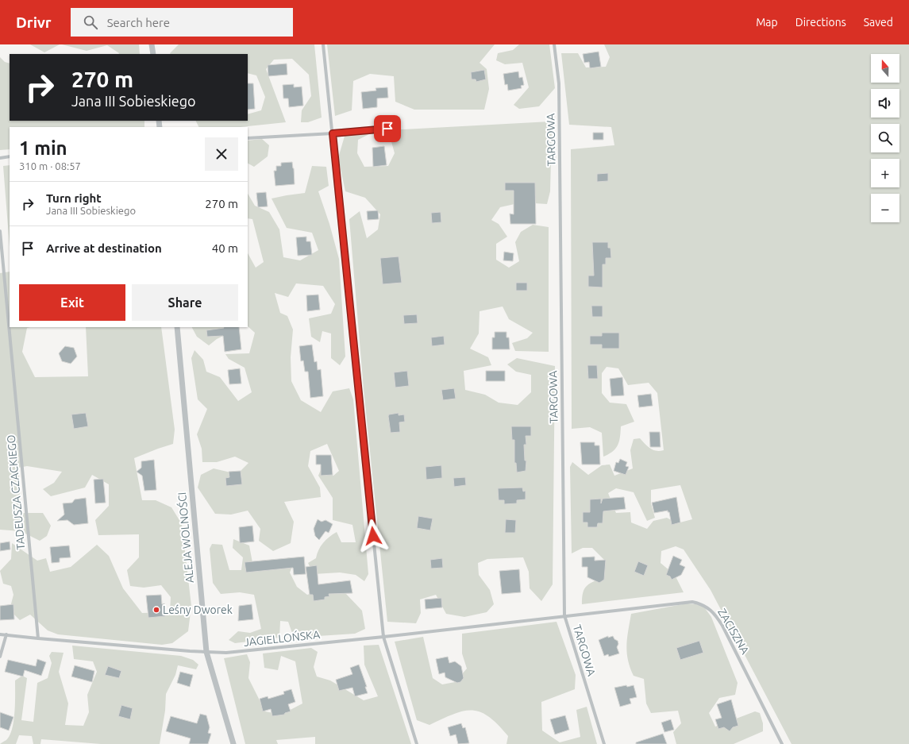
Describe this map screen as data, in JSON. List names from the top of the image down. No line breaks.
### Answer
{"streets":{"street":["TARGOWA","TADEUSZA CZACKIEGO","ALEJA WOLNOŚCI","ZACISZNA","JAGIELLOŃSKA"]},"crossings":[["TARGOWA","ZACISZNA"],["TARGOWA","JAGIELLOŃSKA"],["TADEUSZA CZACKIEGO","JAGIELLOŃSKA"],["ALEJA WOLNOŚCI","JAGIELLOŃSKA"],["ZACISZNA","JAGIELLOŃSKA"]],"places":["Leśny Dworek"],"north":"top","page":{"header":"Drivr","search":"Search here","nav":["Map","Directions","Saved"],"map_buttons":["+","−"],"turn":["270 m","Jana III Sobieskiego"],"heading":["1 min","310 m · 08:57"],"list":[{"name":"Turn right","note":"Jana III Sobieskiego","value":"270 m"},{"name":"Arrive at destination","value":"40 m"}],"buttons":["Exit","Share"]}}
